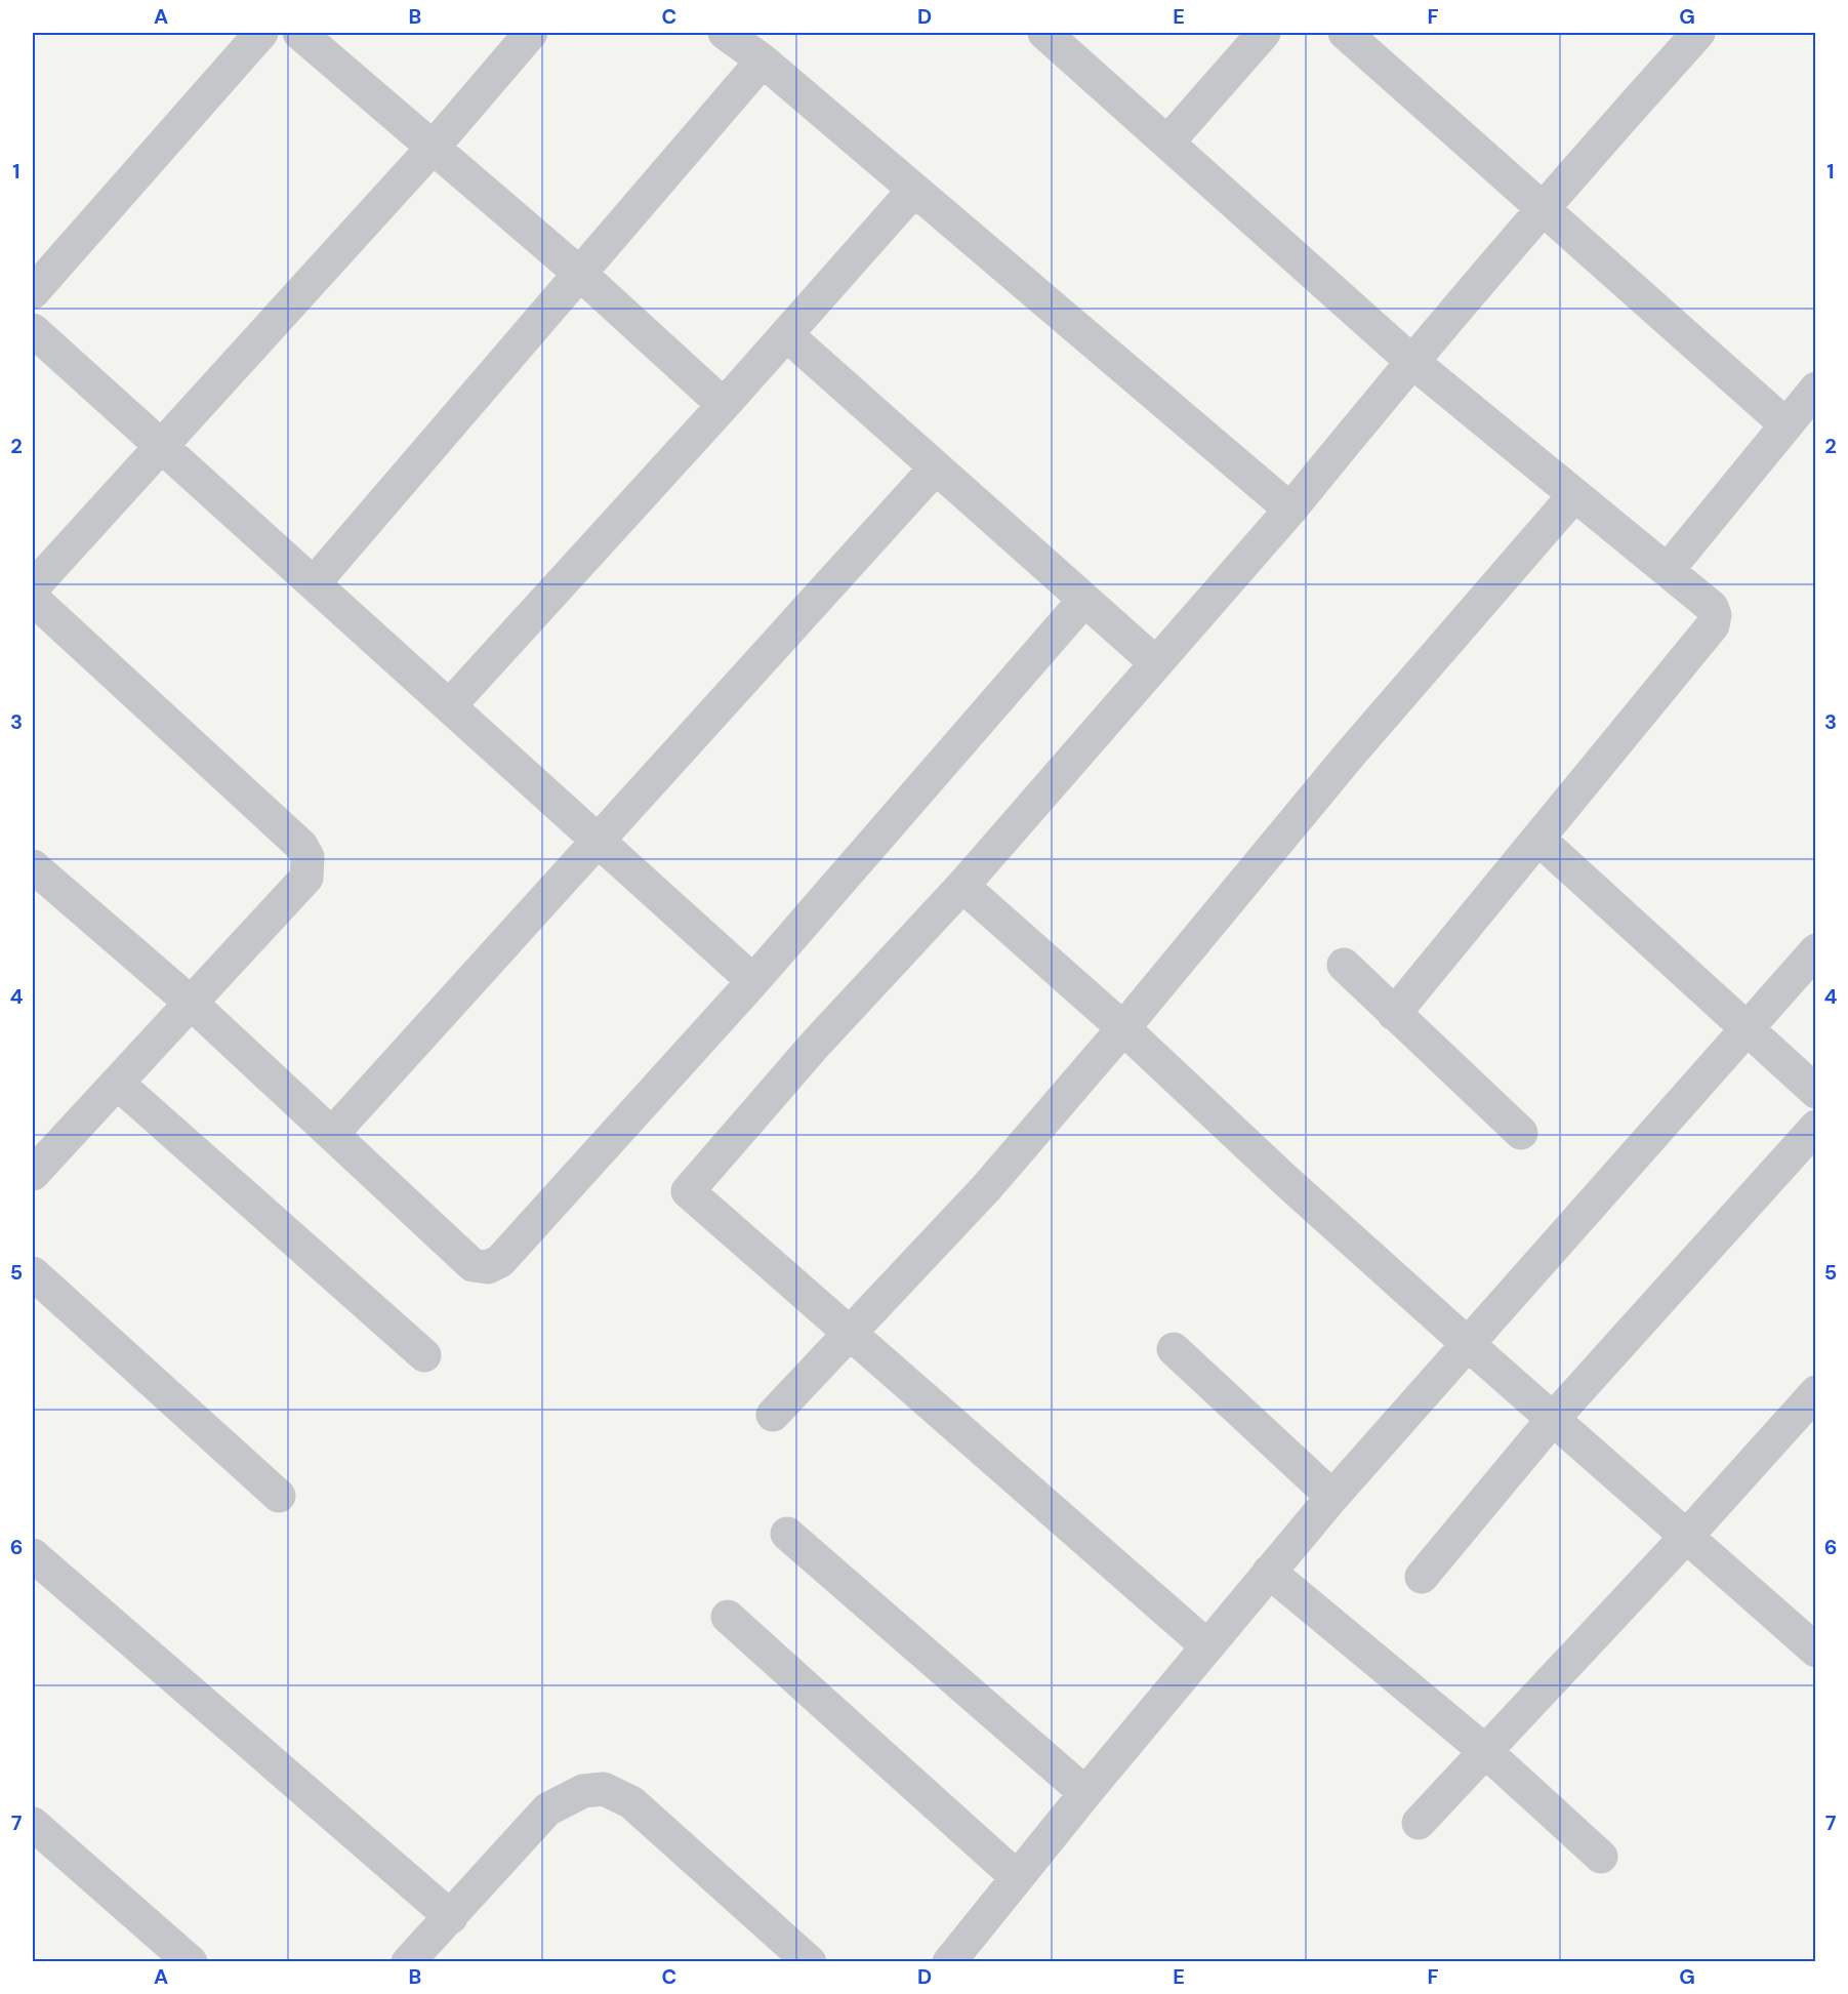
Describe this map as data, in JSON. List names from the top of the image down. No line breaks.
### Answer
{"grid":{"columns":["A","B","C","D","E","F","G"],"rows":["1","2","3","4","5","6","7"]}}
